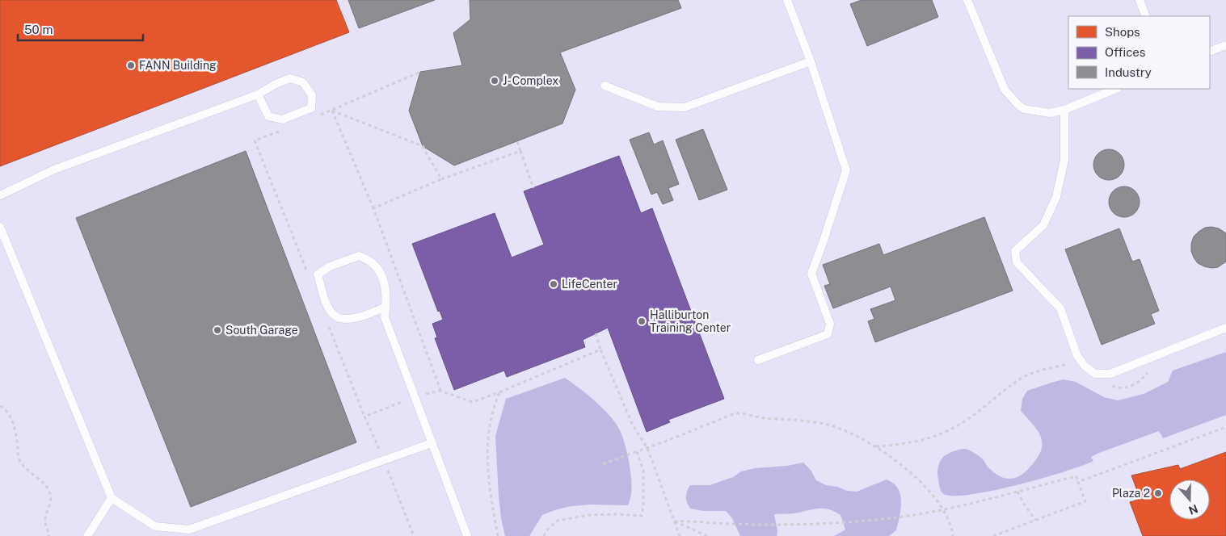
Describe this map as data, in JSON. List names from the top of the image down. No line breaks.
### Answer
{"places":["FANN Building","J- Complex","LifeCenter","Halliburton Training Center","South Garage","Plaza 2"],"legend":["Shops","Offices","Industry"],"scale_bar":"50 m","north":"bottom"}
